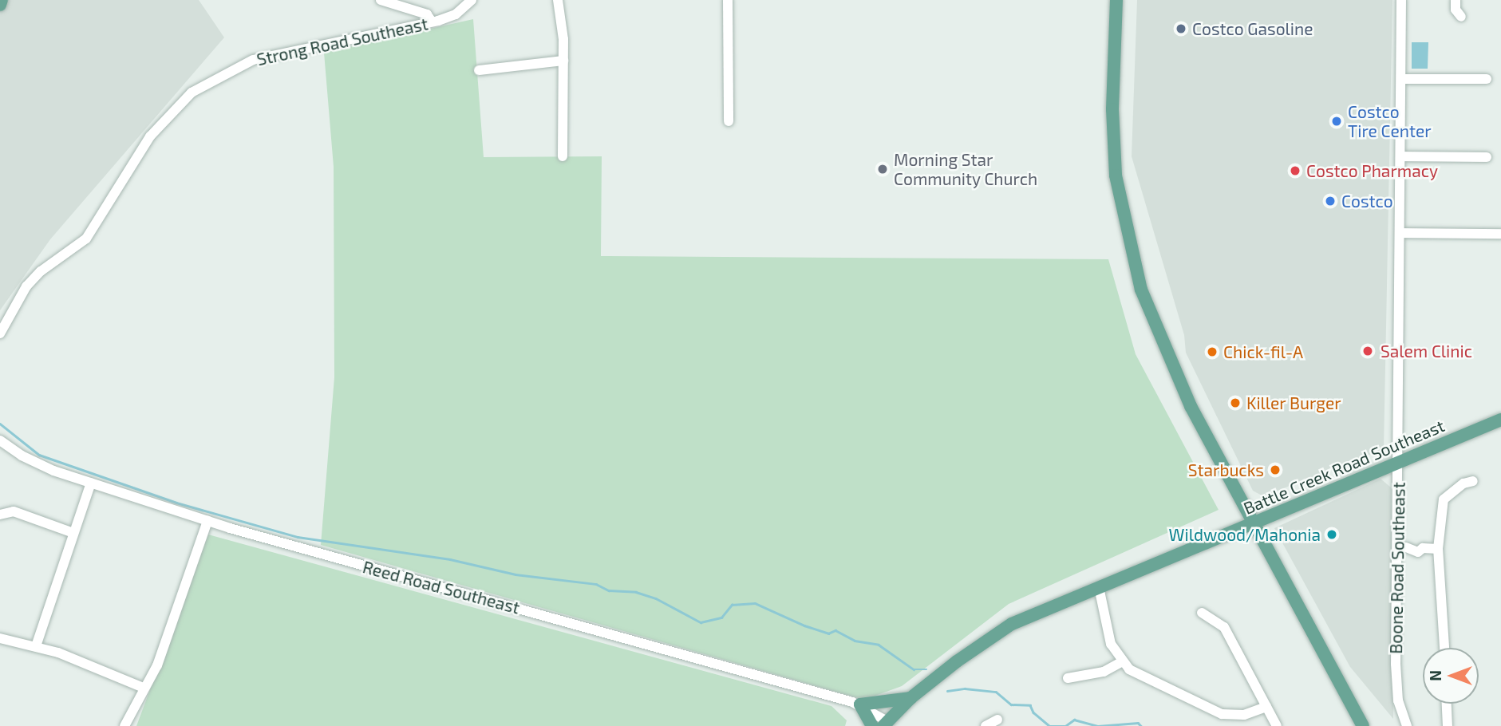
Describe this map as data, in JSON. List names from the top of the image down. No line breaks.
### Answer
{"streets":{"main road":["Battle Creek Road Southeast"],"street":["Strong Road Southeast","Boone Road Southeast","Reed Road Southeast"]},"crossings":[["Battle Creek Road Southeast","Boone Road Southeast"],["Battle Creek Road Southeast","Reed Road Southeast"]],"places":["Costco Gasoline","Costco Tire Center","Morning Star Community Church","Costco Pharmacy","Costco","Salem Clinic","Chick-fil-A","Killer Burger","Starbucks","Wildwood/Mahonia"],"north":"left"}
